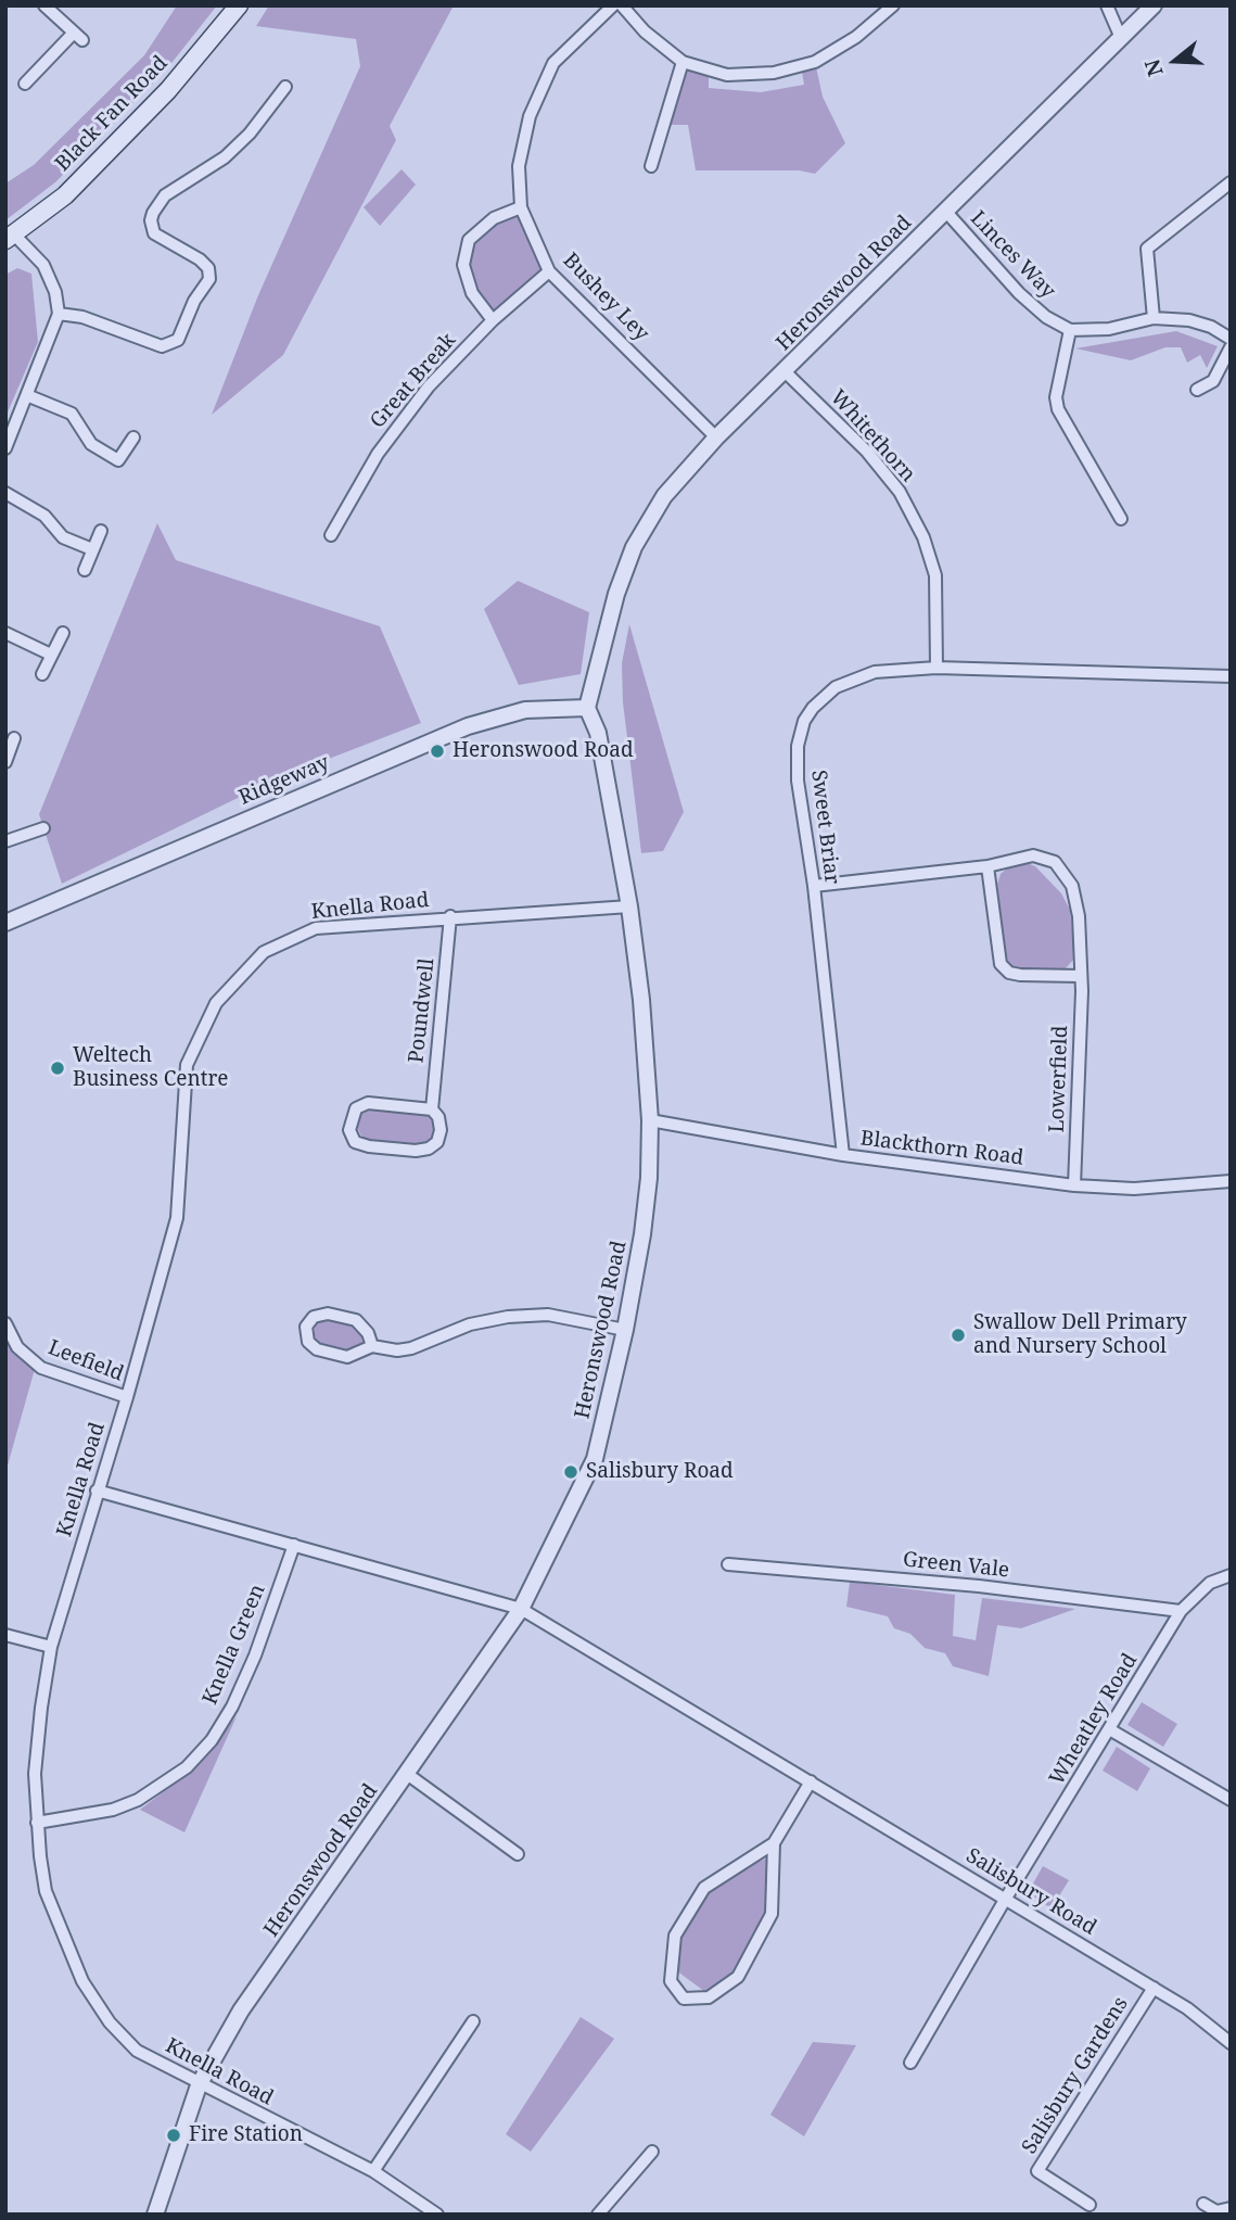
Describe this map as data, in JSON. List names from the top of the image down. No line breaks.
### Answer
{"streets":{"main road":["Black Fan Road"],"street":["Linces Way","Heronswood Road","Bushey Ley","Great Break","Whitethorn","Ridgeway","Sweet Briar","Knella Road","Poundwell","Lowerfield","Blackthorn Road","Leefield","Green Vale","Knella Green","Wheatley Road","Salisbury Road","Salisbury Gardens"]},"crossings":[["Linces Way","Heronswood Road"],["Heronswood Road","Bushey Ley"],["Heronswood Road","Whitethorn"],["Heronswood Road","Ridgeway"],["Heronswood Road","Knella Road"],["Heronswood Road","Blackthorn Road"],["Heronswood Road","Salisbury Road"],["Bushey Ley","Great Break"],["Whitethorn","Sweet Briar"],["Sweet Briar","Lowerfield"],["Sweet Briar","Blackthorn Road"],["Knella Road","Poundwell"],["Knella Road","Leefield"],["Knella Road","Knella Green"],["Knella Road","Salisbury Road"],["Lowerfield","Blackthorn Road"],["Green Vale","Wheatley Road"],["Knella Green","Salisbury Road"],["Wheatley Road","Salisbury Road"],["Salisbury Road","Salisbury Gardens"]],"places":["Heronswood Road","Weltech Business Centre","Swallow Dell Primary and Nursery School","Salisbury Road","Fire Station"],"north":"left"}
